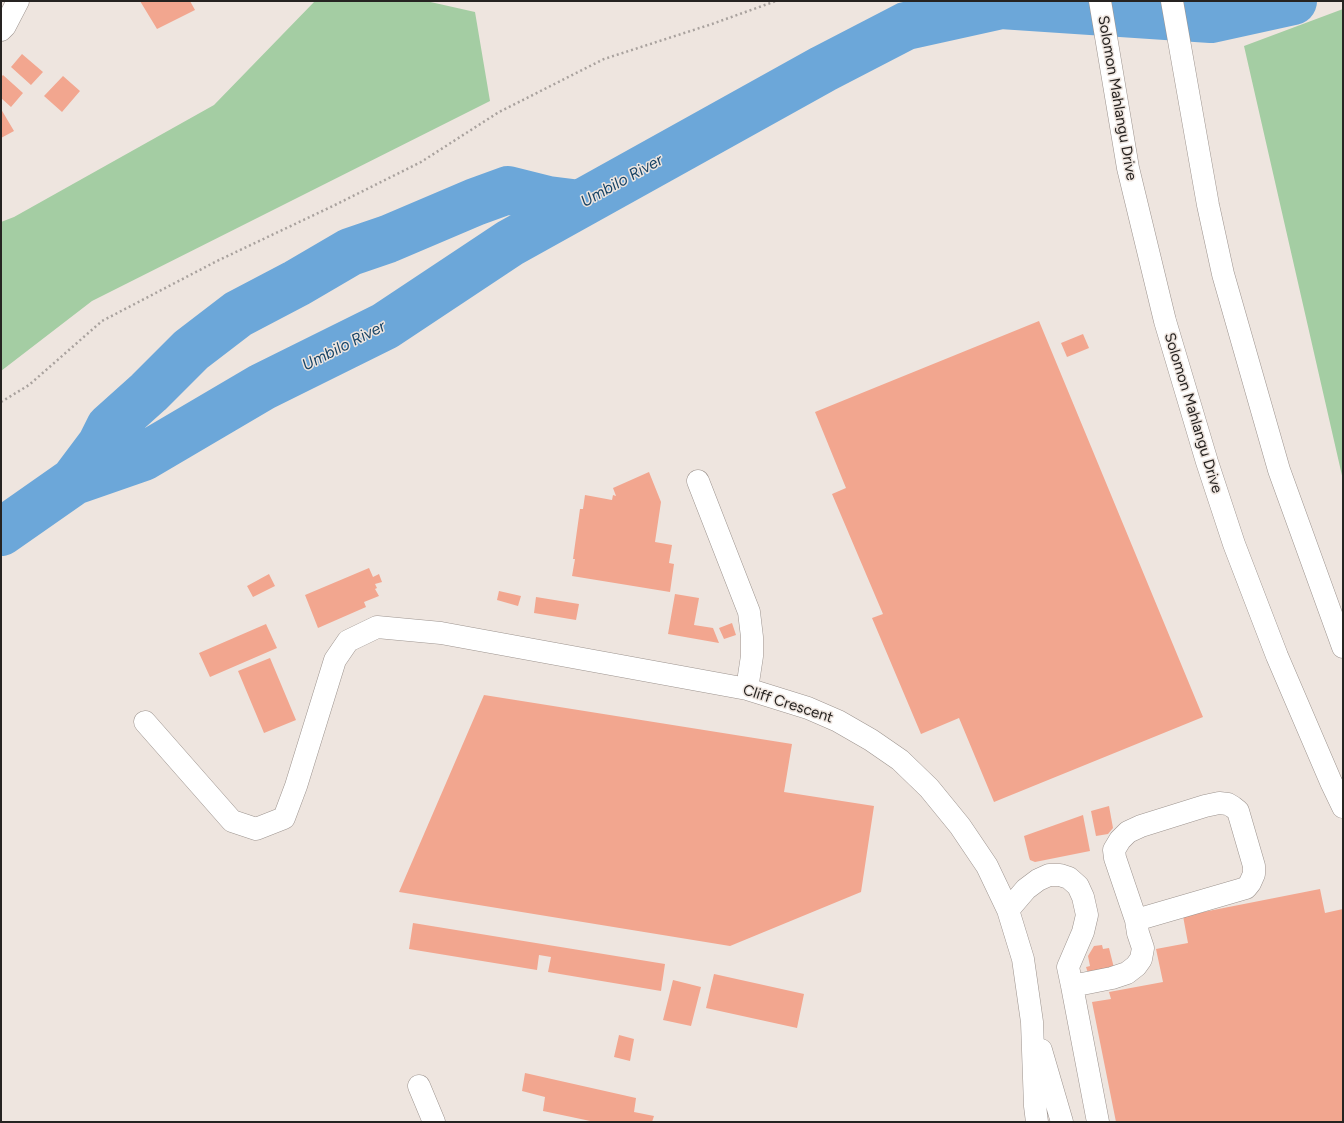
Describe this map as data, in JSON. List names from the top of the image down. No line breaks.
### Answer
{"streets":{"main road":["Solomon Mahlangu Drive","Cliff Crescent"]},"water":["Umbilo River"]}
